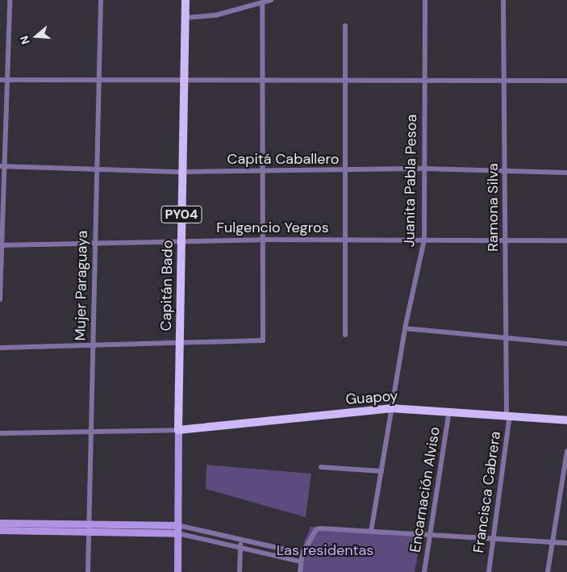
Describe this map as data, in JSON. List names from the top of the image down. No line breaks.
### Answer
{"streets":{"main road":["PY04","Capitán Bado","Guapoy"],"street":["Capitá Caballero","Juanita Pabla Pesoa","Ramona Silva","Fulgencio Yegros","Mujer Paraguaya","Encarnación Alviso","Francisca Cabrera"]},"crossings":[["Capitá Caballero","Juanita Pabla Pesoa"],["Capitá Caballero","Ramona Silva"],["Capitá Caballero","Mujer Paraguaya"],["Capitá Caballero","Capitán Bado"],["Juanita Pabla Pesoa","Fulgencio Yegros"],["Juanita Pabla Pesoa","Guapoy"],["Ramona Silva","Fulgencio Yegros"],["Ramona Silva","Guapoy"],["Ramona Silva","Francisca Cabrera"],["Fulgencio Yegros","Mujer Paraguaya"],["Fulgencio Yegros","Capitán Bado"],["Capitán Bado","Guapoy"],["Guapoy","Encarnación Alviso"],["Guapoy","Francisca Cabrera"]],"parks":["Las residentas"],"north":"left"}
